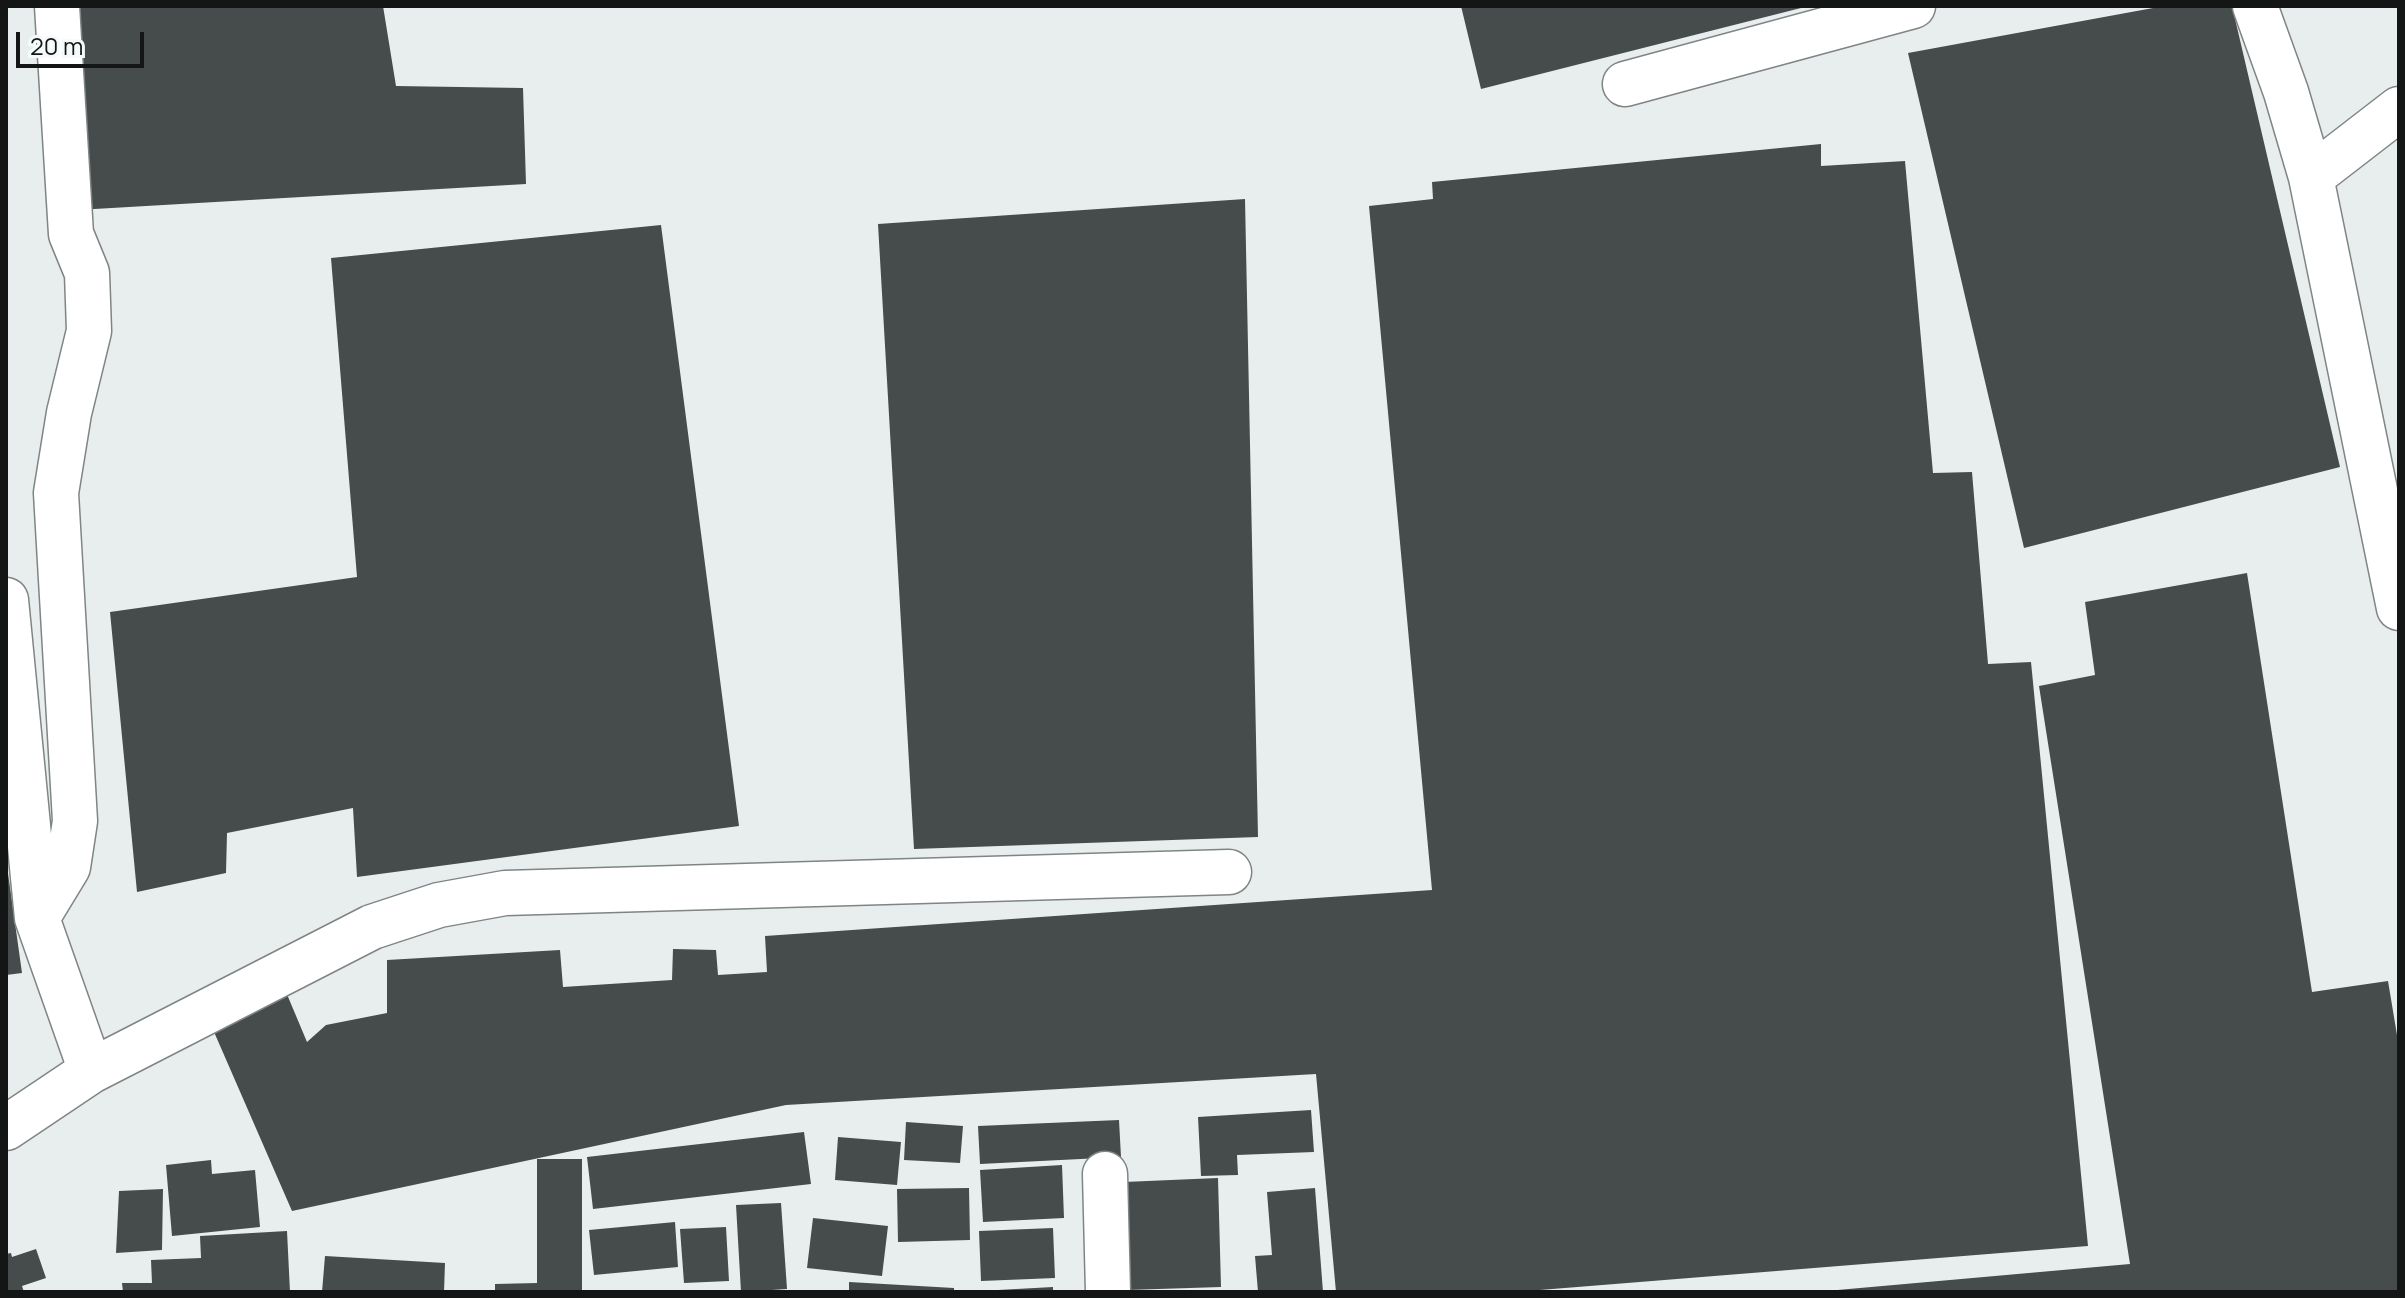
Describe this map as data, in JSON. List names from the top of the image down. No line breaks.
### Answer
{"scale_bar":"20 m"}
